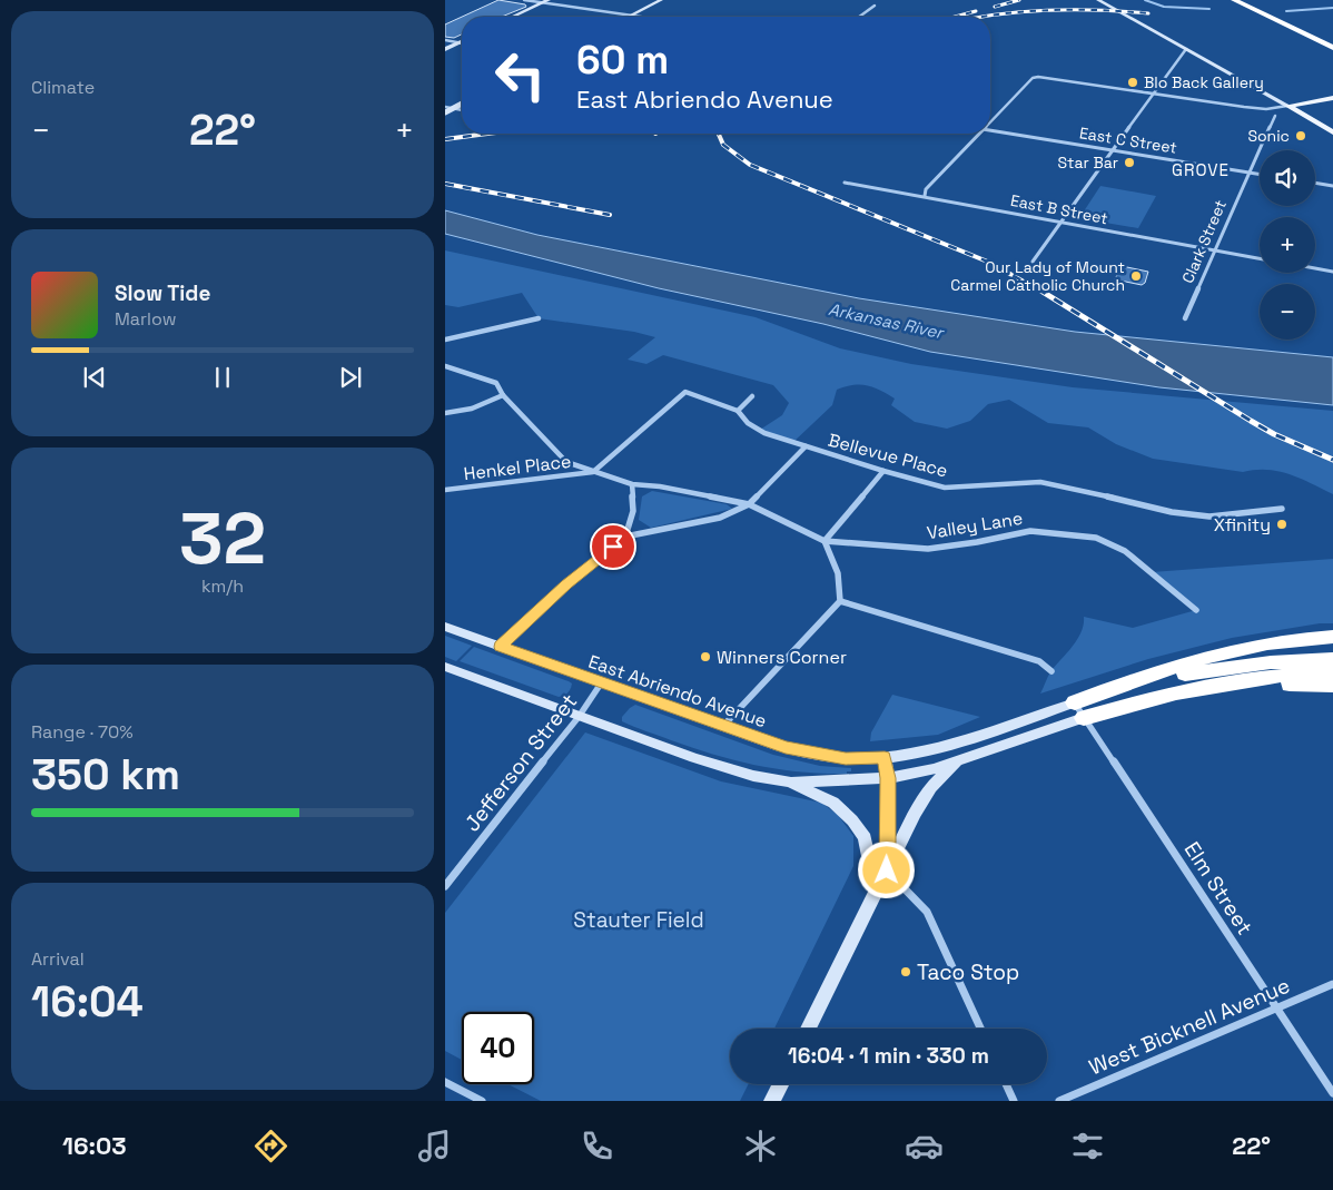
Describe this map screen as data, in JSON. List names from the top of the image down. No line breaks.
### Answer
{"streets":{"main road":["East Abriendo Avenue"],"street":["East C Street","East B Street","Clark Street","Bellevue Place","Henkel Place","Valley Lane","Jefferson Street","Elm Street","West Bicknell Avenue"]},"crossings":[["East C Street","Clark Street"],["East B Street","Clark Street"],["Bellevue Place","Henkel Place"],["East Abriendo Avenue","Jefferson Street"],["East Abriendo Avenue","Elm Street"],["Elm Street","West Bicknell Avenue"]],"districts":["GROVE"],"water":["Arkansas River"],"parks":["Stauter Field"],"places":["Blo Back Gallery","Sonic","Star Bar","Our Lady of Mount Carmel Catholic Church","Xfinity","Winners Corner","Taco Stop"],"page":{"tile":["Climate",["32","km/h"],["Range · 70%","350 km"],["Arrival","16:04"]],"turn":["60 m","East Abriendo Avenue"],"heat":["−","22°","+"],"map_buttons":["+","−"],"song":["Slow Tide","Marlow"],"limit":"40","trip":"16:04 · 1 min · 330 m","tabs":["16:03","22°"]}}
